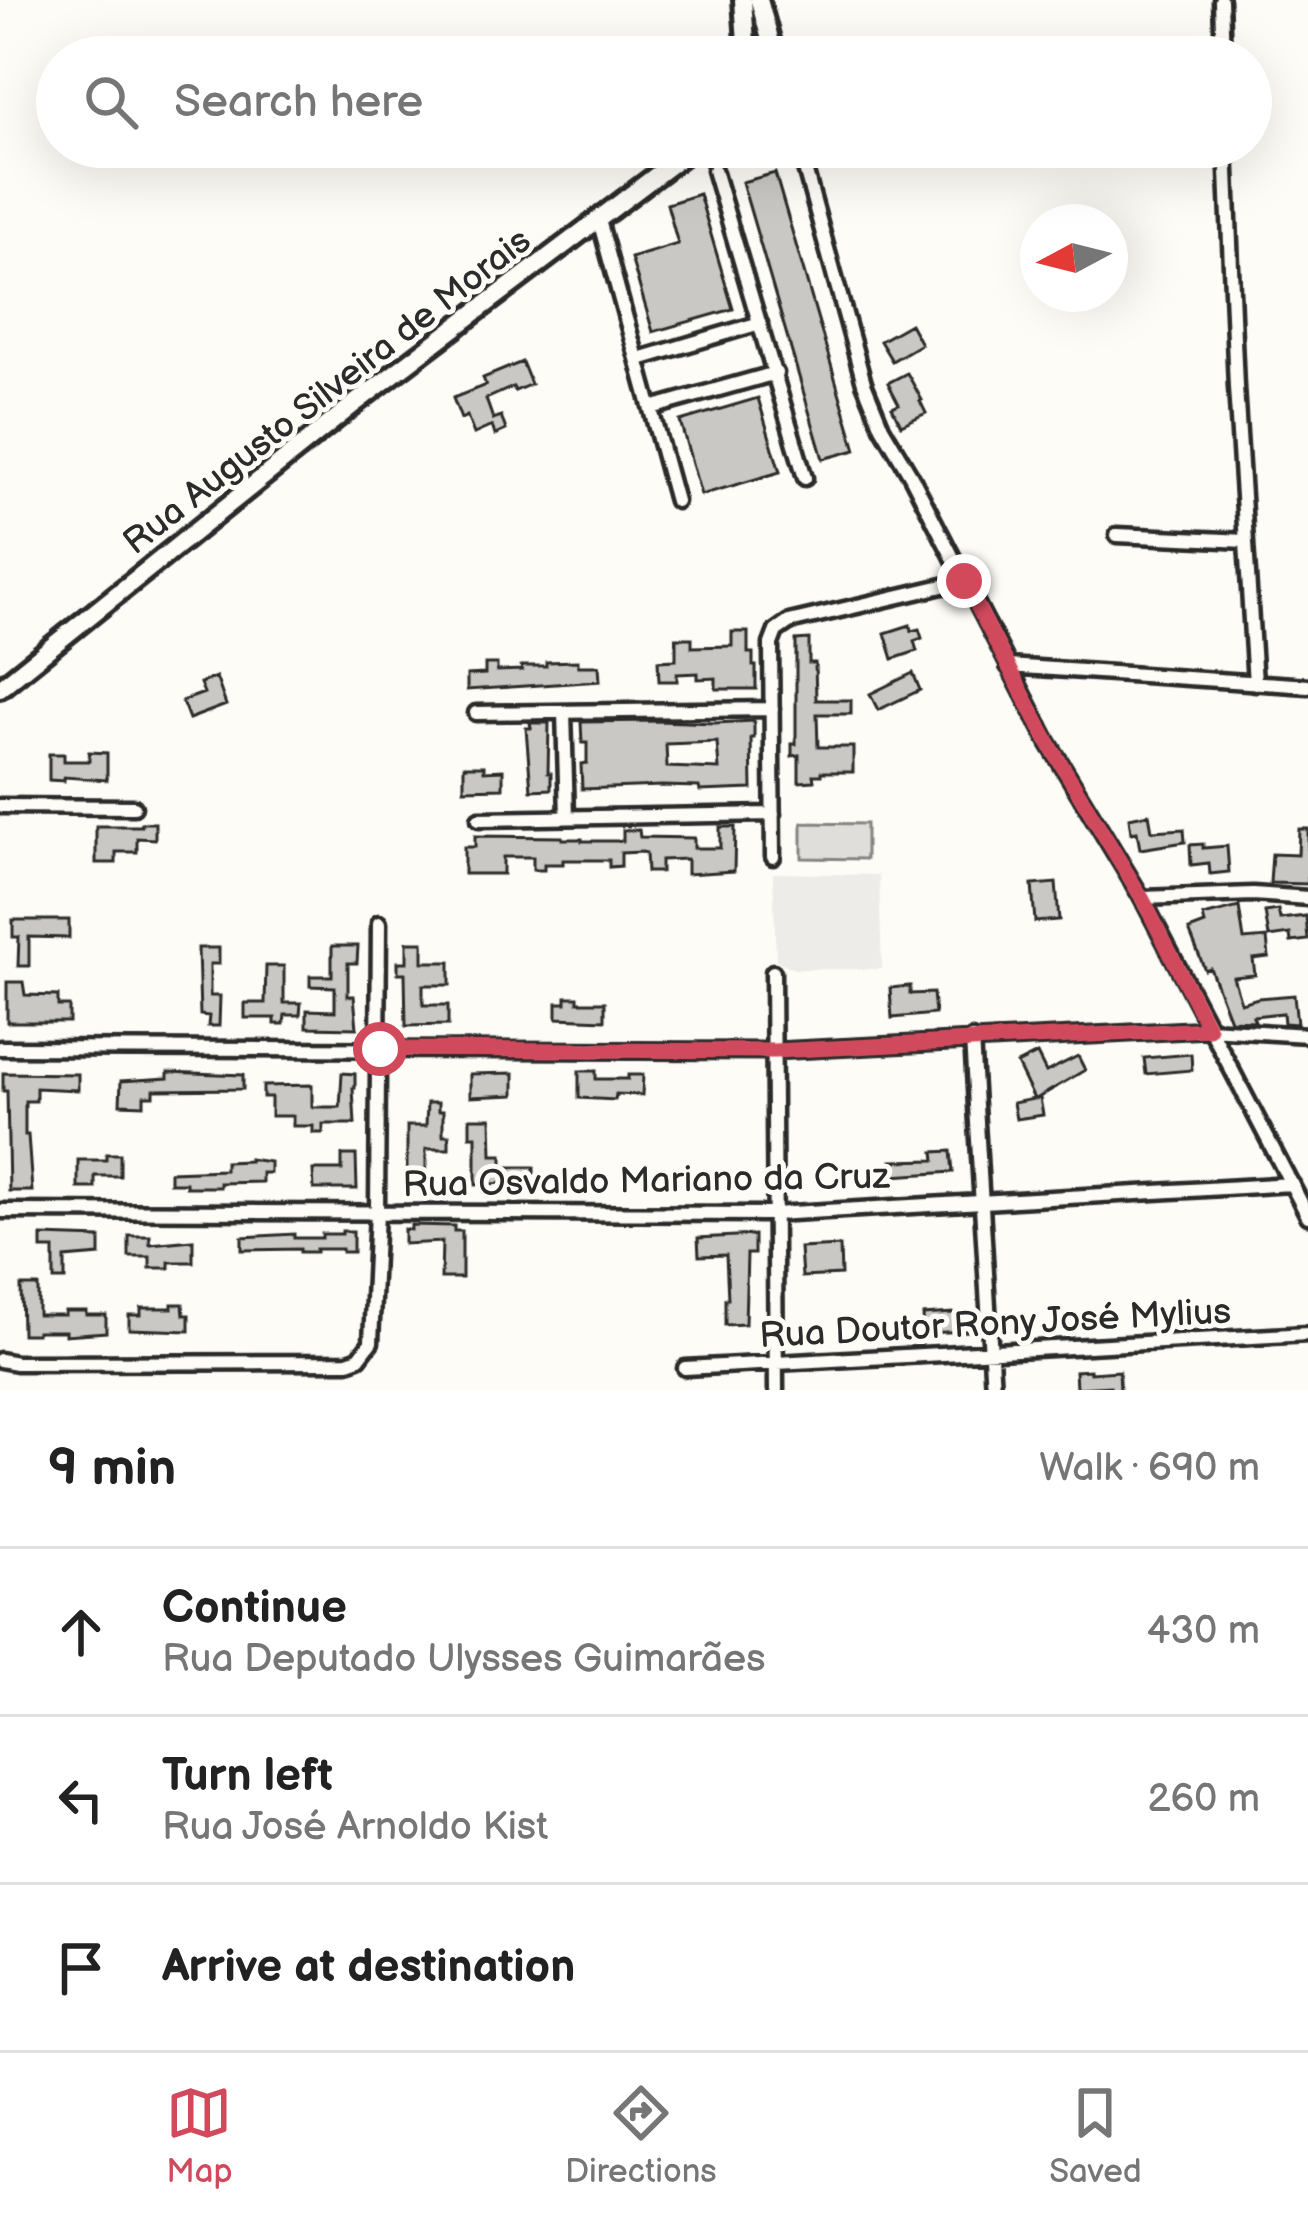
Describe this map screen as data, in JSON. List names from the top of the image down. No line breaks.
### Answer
{"streets":{"main road":["Rua Augusto Silveira de Morais"],"street":["Rua Osvaldo Mariano da Cruz","Rua Doutor Rony José Mylius"]},"north":"left","page":{"search":"Search here","heading":["9 min","Walk · 690 m"],"list":[["Continue","Rua Deputado Ulysses Guimarães","430 m"],["Turn left","Rua José Arnoldo Kist","260 m"],"Arrive at destination"],"nav":["Map","Directions","Saved"]}}
